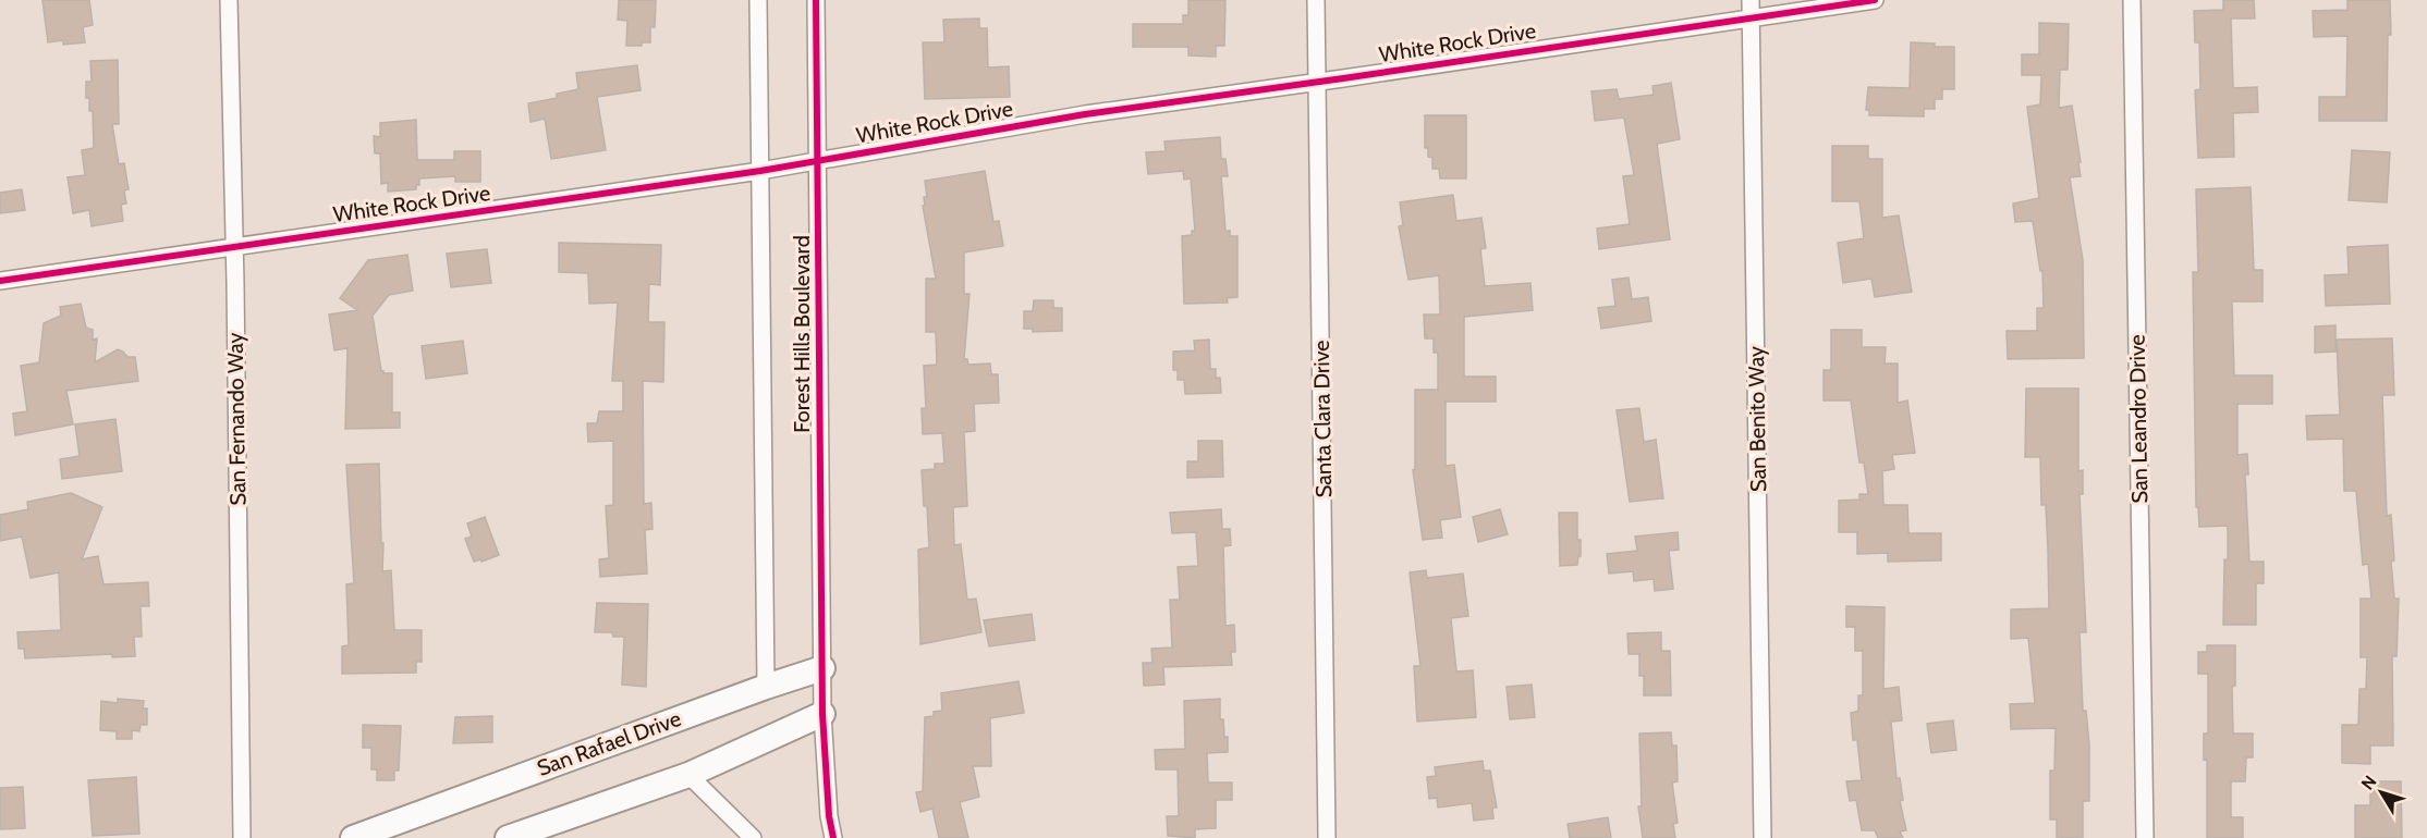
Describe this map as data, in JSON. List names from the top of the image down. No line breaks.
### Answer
{"streets":{"street":["White Rock Drive","Forest Hills Boulevard","San Fernando Way","Santa Clara Drive","San Benito Way","San Leandro Drive","San Rafael Drive"]},"crossings":[["White Rock Drive","Forest Hills Boulevard"],["White Rock Drive","San Fernando Way"],["White Rock Drive","Santa Clara Drive"],["White Rock Drive","San Benito Way"],["Forest Hills Boulevard","San Rafael Drive"]],"north":"top left"}
